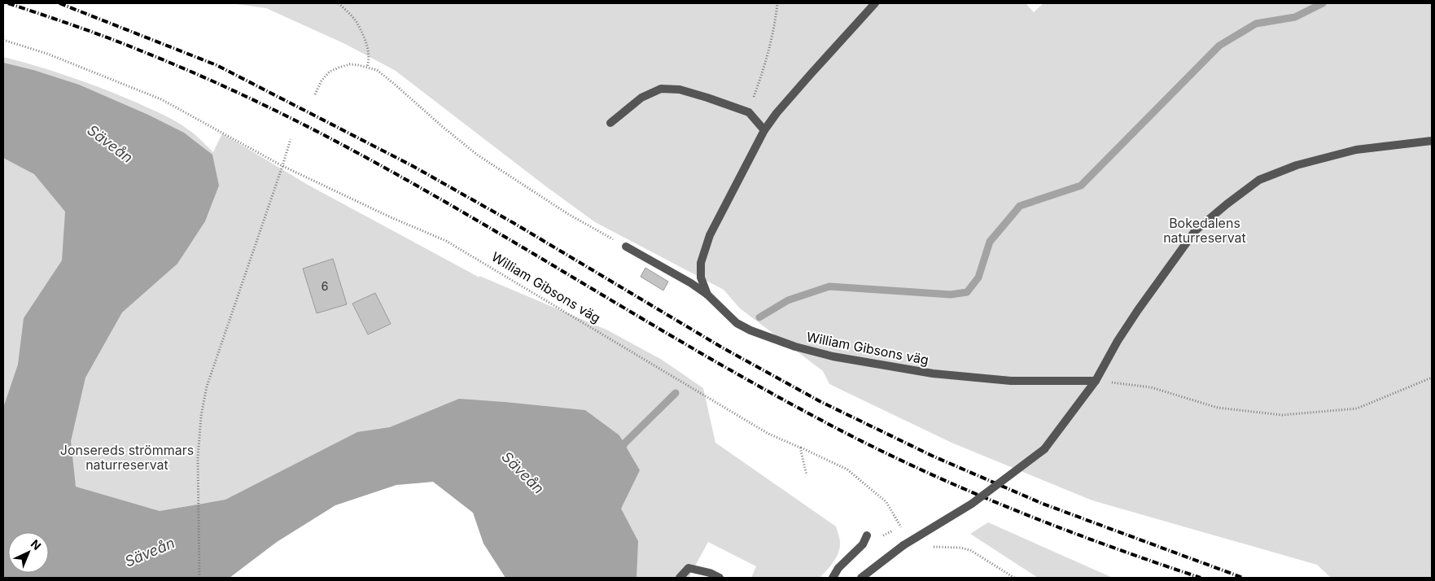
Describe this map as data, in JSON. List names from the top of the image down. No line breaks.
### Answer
{"streets":{"street":["William Gibsons väg"]},"water":["Säveån"],"parks":["Bokedalens naturreservat","Jonsereds strömmars naturreservat"],"house_numbers":["6"],"north":"top right"}
